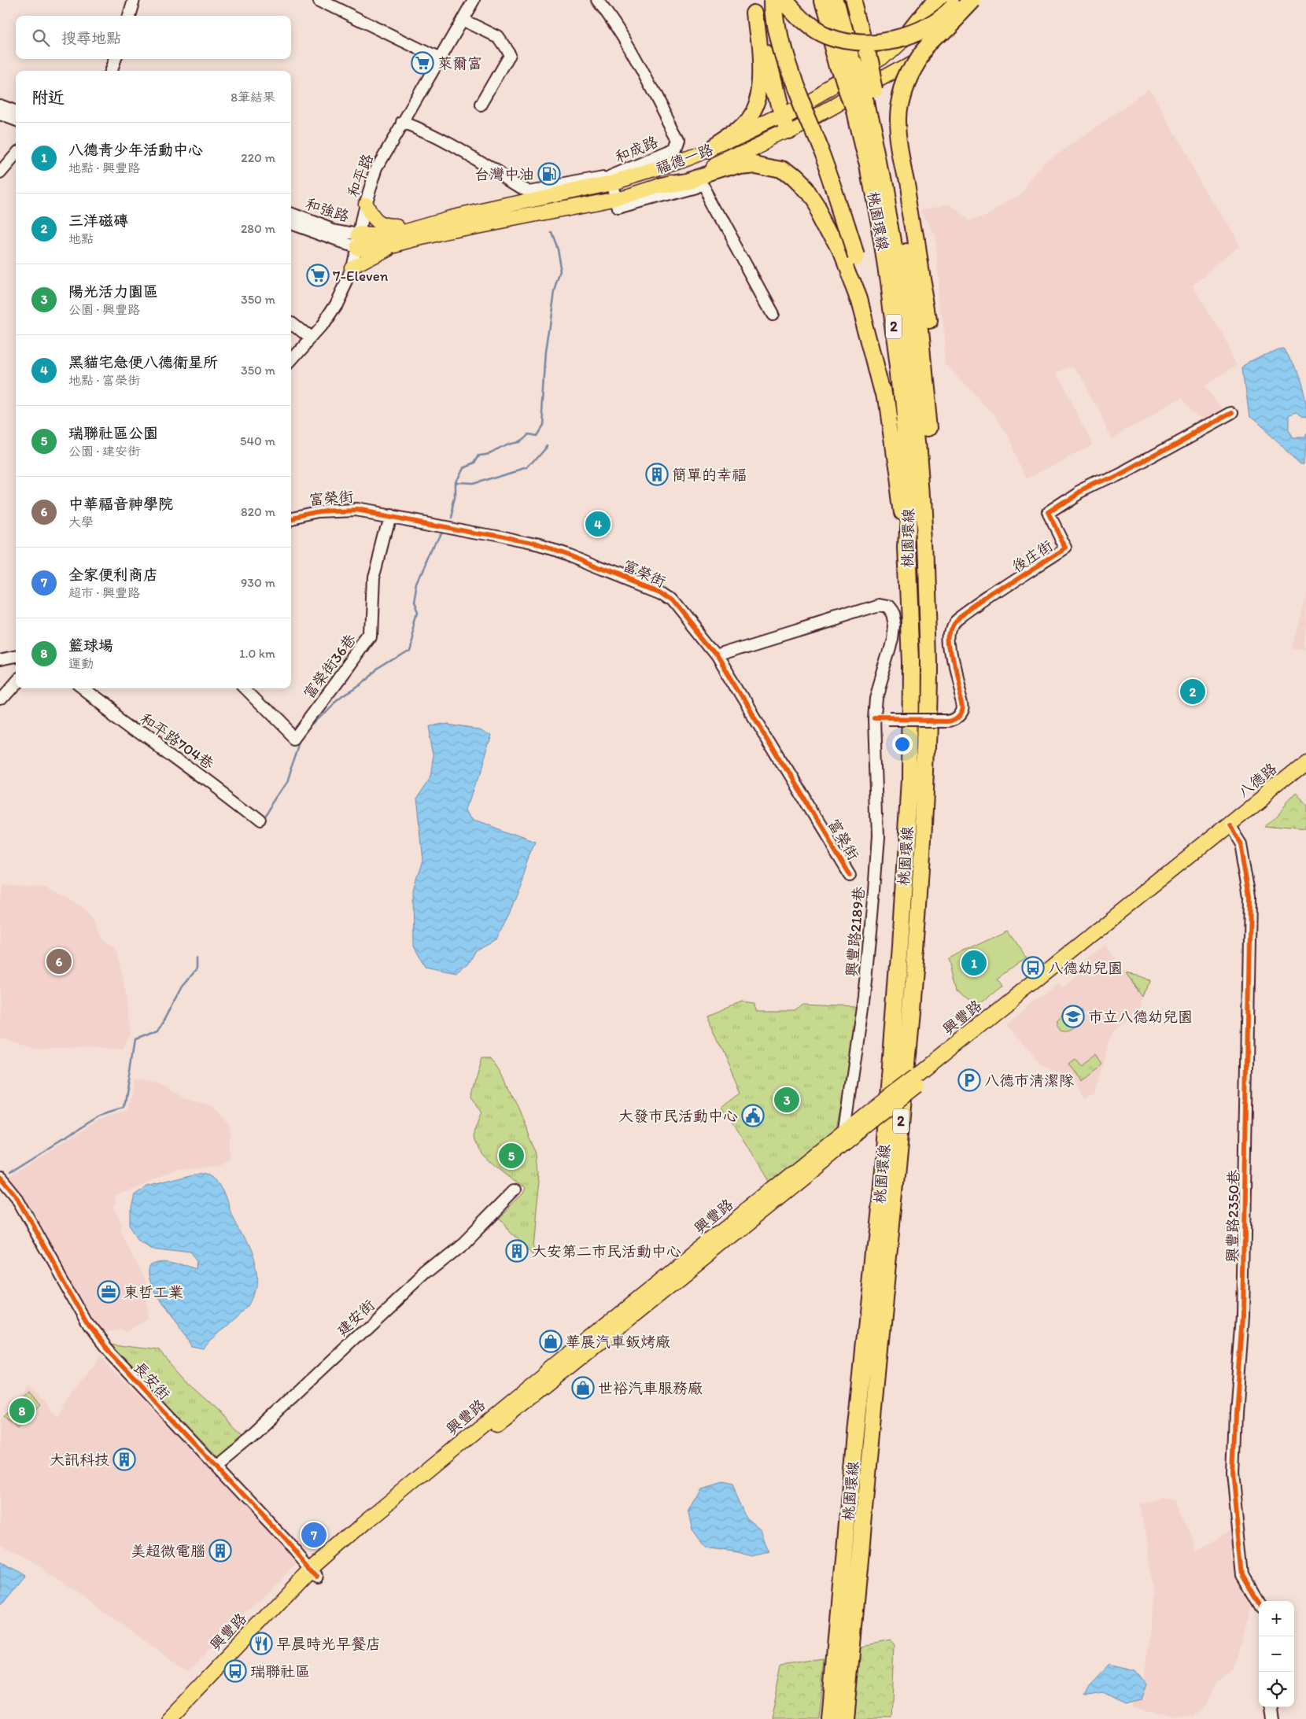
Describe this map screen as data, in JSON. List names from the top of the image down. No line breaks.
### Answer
{"streets":{"highway":["桃園環線","2"],"main road":["福德一路","八德路","興豐路"],"street":["和成路","和平路","和強路","富榮街","後庄街","富榮街36巷","和平路704巷","興豐路2189巷","興豐路2350巷","建安街","長安街"]},"crossings":[["和成路","福德一路"],["福德一路","和平路"],["福德一路","和強路"],["和平路","和強路"],["富榮街","富榮街36巷"],["後庄街","興豐路2189巷"],["八德路","興豐路"],["八德路","興豐路2350巷"],["興豐路2189巷","興豐路"],["興豐路","興豐路2350巷"],["興豐路","長安街"],["建安街","長安街"]],"places":{"supermarket":["萊爾富","7-Eleven"],"fuel station":["台灣中油"],"building":["簡單的幸福","大安第二市民活動中心","大訊科技","美超微電腦"],"bus stop":["八德幼兒園","瑞聯社區"],"school or university":["市立八德幼兒園"],"parking":["八德市清潔隊"],"public building":["大發市民活動中心"],"office":["東哲工業"],"shop":["華展汽車鈑烤廠","世裕汽車服務廠"],"restaurant":["早晨時光早餐店"]},"page":{"search":"搜尋地點","heading":["附近","8筆結果"],"list":[{"mark":"1","name":"八德青少年活動中心","note":"地點 · 興豐路","value":"220 m"},{"mark":"2","name":"三洋磁磚","note":"地點","value":"280 m"},{"mark":"3","name":"陽光活力園區","note":"公園 · 興豐路","value":"350 m"},{"mark":"4","name":"黑貓宅急便八德衛星所","note":"地點 · 富榮街","value":"350 m"},{"mark":"5","name":"瑞聯社區公園","note":"公園 · 建安街","value":"540 m"},{"mark":"6","name":"中華福音神學院","note":"大學","value":"820 m"},{"mark":"7","name":"全家便利商店","note":"超市 · 興豐路","value":"930 m"},{"mark":"8","name":"籃球場","note":"運動","value":"1.0 km"}],"pins":["4","2","6","1","3","5","8","7"],"map_buttons":["+","−"]}}
